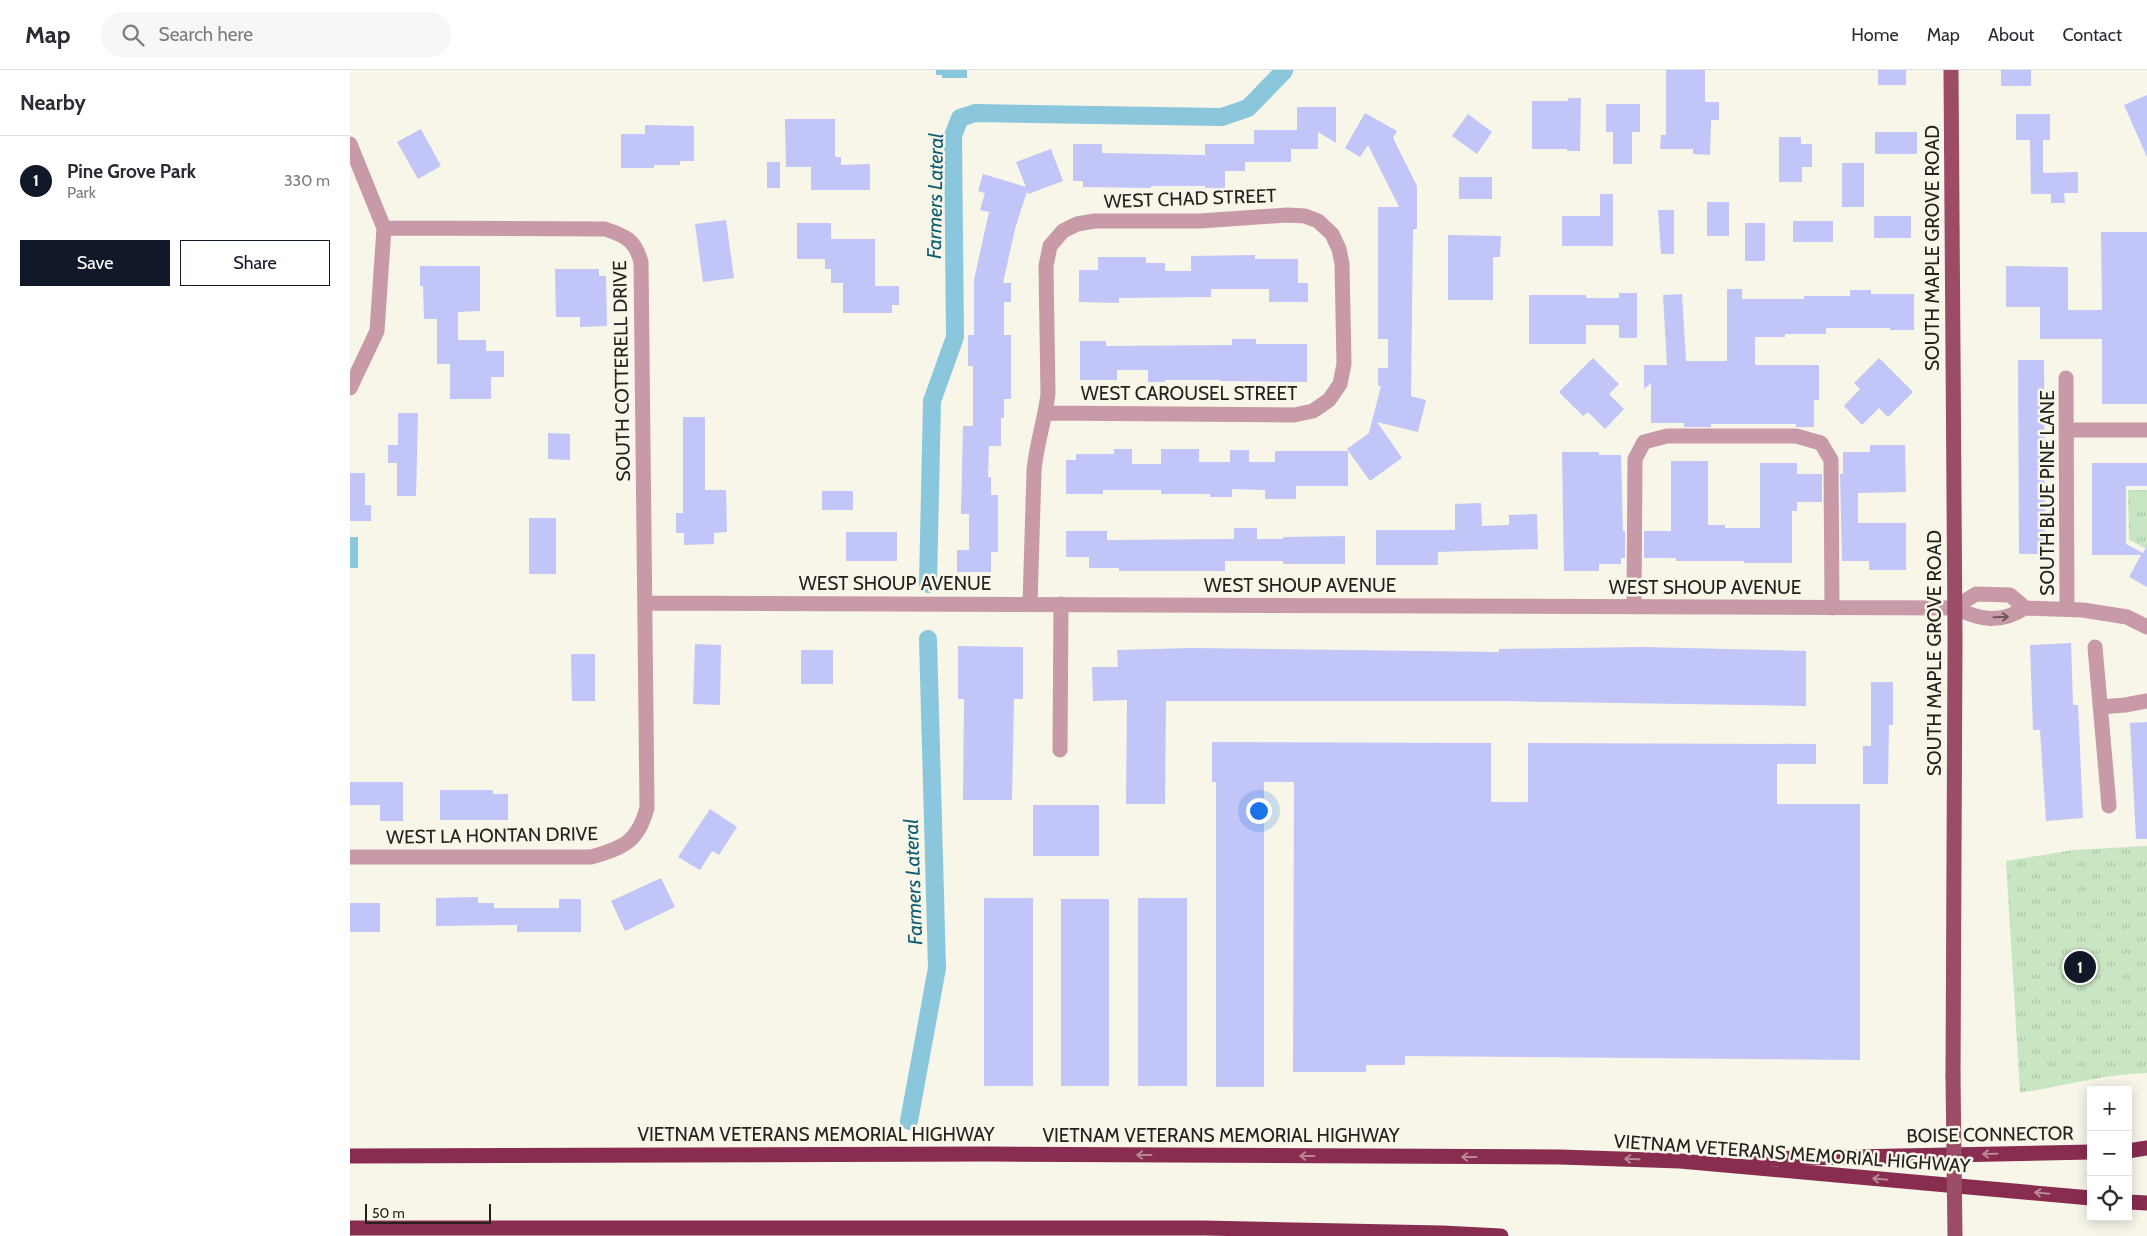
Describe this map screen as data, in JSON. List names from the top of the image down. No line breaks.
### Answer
{"streets":{"highway":["VIETNAM VETERANS MEMORIAL HIGHWAY","BOISE CONNECTOR"],"main road":["SOUTH MAPLE GROVE ROAD"],"street":["WEST CHAD STREET","SOUTH COTTERELL DRIVE","WEST CAROUSEL STREET","SOUTH BLUE PINE LANE","WEST SHOUP AVENUE","WEST LA HONTAN DRIVE"]},"crossings":[["WEST CHAD STREET","WEST CAROUSEL STREET"],["SOUTH MAPLE GROVE ROAD","WEST SHOUP AVENUE"],["SOUTH COTTERELL DRIVE","WEST SHOUP AVENUE"],["SOUTH COTTERELL DRIVE","WEST LA HONTAN DRIVE"],["VIETNAM VETERANS MEMORIAL HIGHWAY","BOISE CONNECTOR"]],"one_way":["BOISE CONNECTOR"],"water":["Farmers Lateral"],"scale_bar":"50 m","page":{"header":"Map","search":"Search here","nav":["Home","Map","About","Contact"],"heading":"Nearby","list":[{"mark":"1","name":"Pine Grove Park","note":"Park","value":"330 m"}],"buttons":["Save","Share"],"pins":"1","map_buttons":["+","−"],"scale":"50 m"}}
